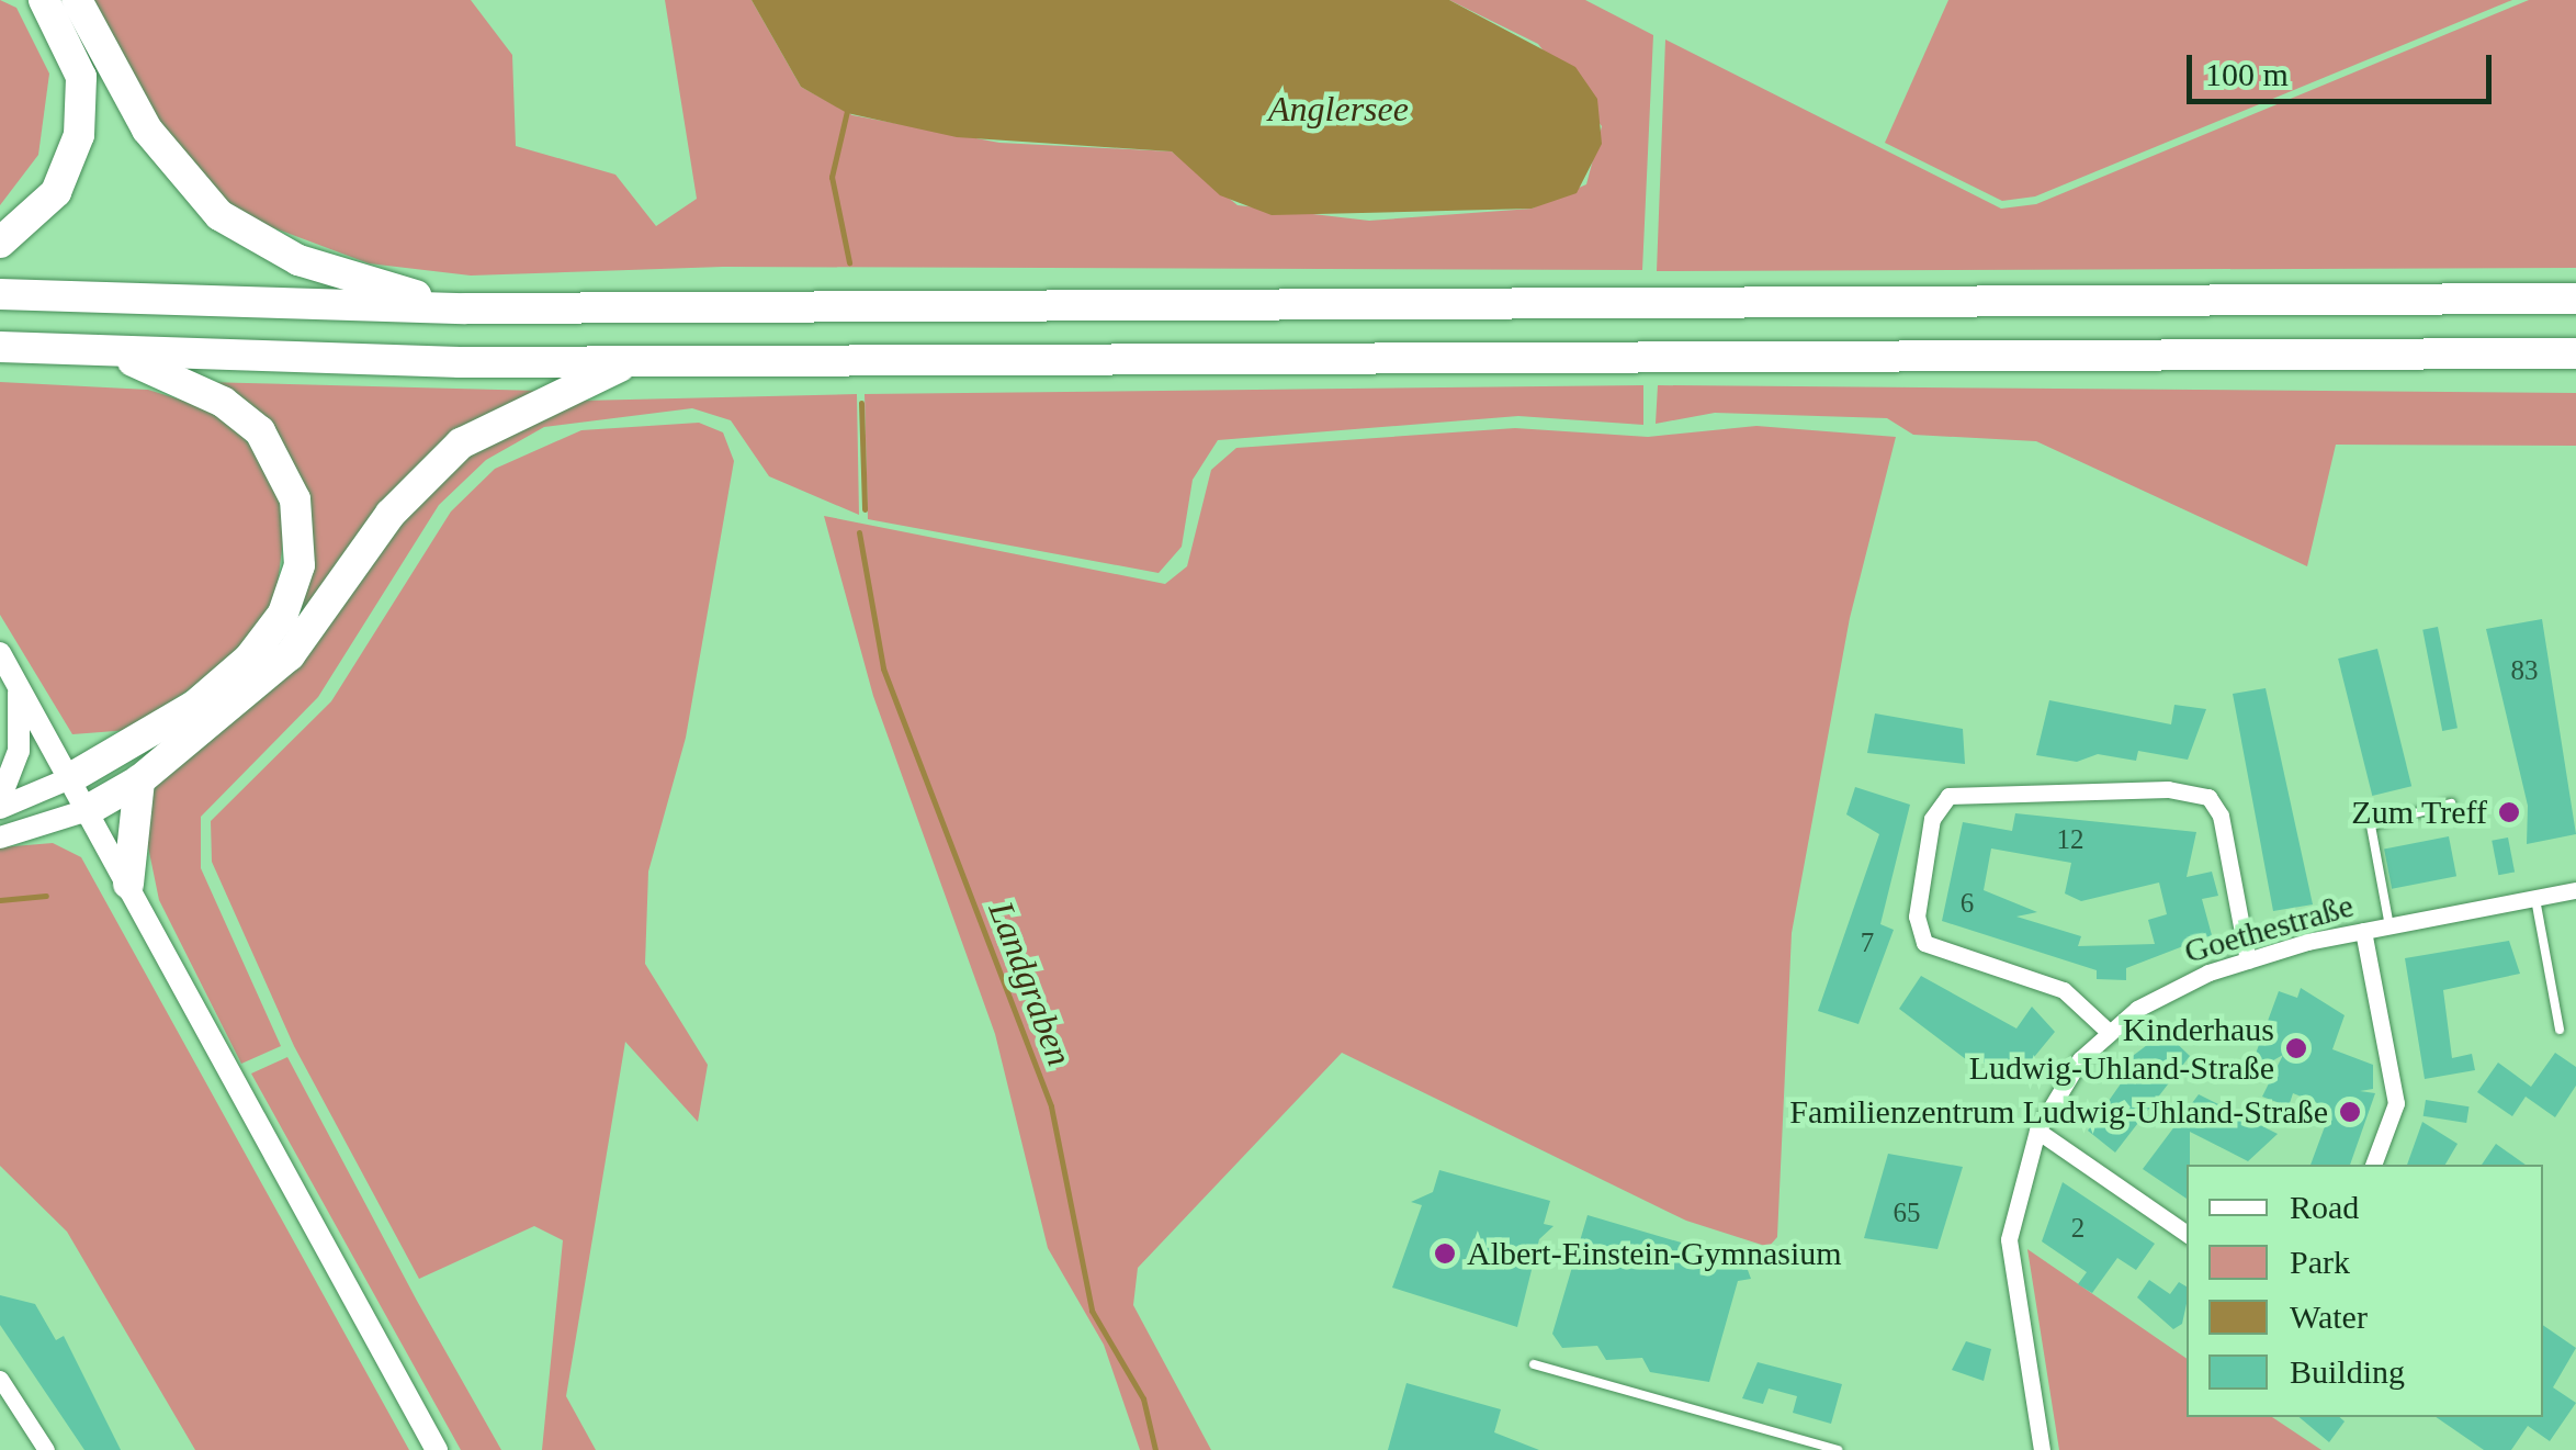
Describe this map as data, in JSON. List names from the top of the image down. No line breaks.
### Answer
{"streets":{"street":["Goethestraße"]},"water":["Anglersee","Landgraben"],"places":["Zum Treff","Kinderhaus Ludwig-Uhland-Straße","Familienzentrum Ludwig-Uhland-Straße","Albert-Einstein-Gymnasium"],"house_numbers":["83","12","6","7","65","2"],"legend":["Road","Park","Water","Building"],"scale_bar":"100 m"}
